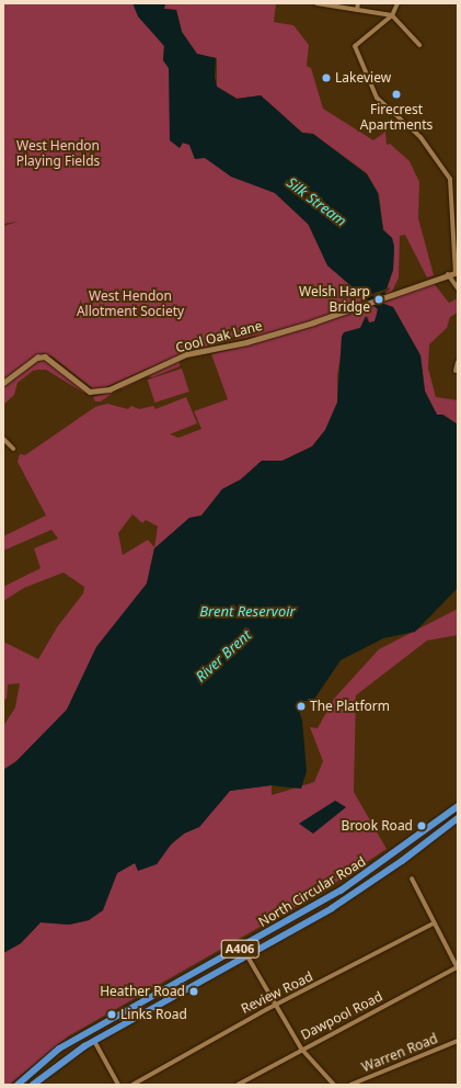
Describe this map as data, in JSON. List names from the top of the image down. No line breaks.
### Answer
{"streets":{"highway":["North Circular Road","A406"],"street":["Cool Oak Lane","Review Road","Dawpool Road","Warren Road"]},"water":["Silk Stream","Brent Reservoir","River Brent"],"parks":["West Hendon Playing Fields","West Hendon Allotment Society"],"places":["Lakeview","Firecrest Apartments","Welsh Harp Bridge","The Platform","Brook Road","Heather Road","Links Road"]}
